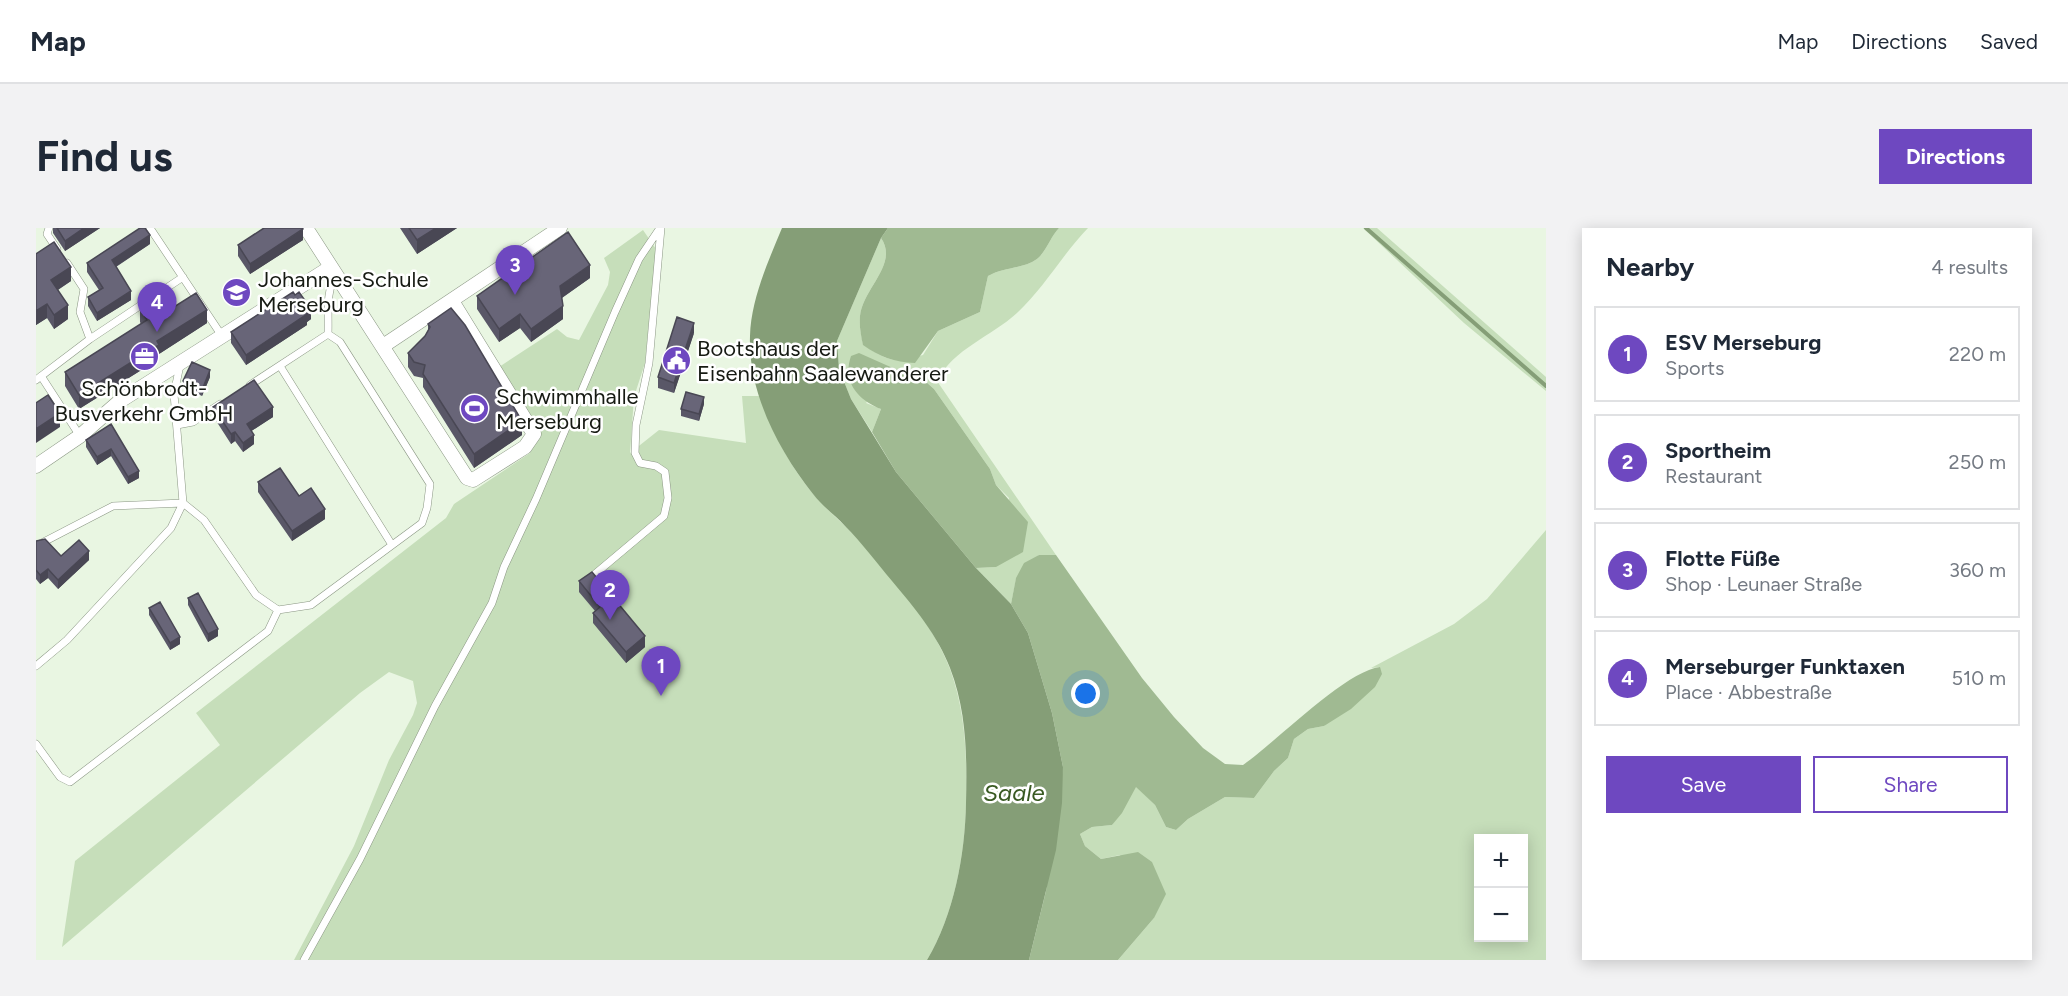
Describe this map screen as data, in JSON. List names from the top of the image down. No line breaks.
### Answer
{"water":["Saale"],"places":{"school or university":["Johannes-Schule Merseburg"],"office":["Schönbrodt- Busverkehr GmbH"],"public building":["Bootshaus der Eisenbahn Saalewanderer"],"sports":["Schwimmhalle Merseburg"]},"page":{"header":"Map","nav":["Map","Directions","Saved"],"buttons":["Directions",["Save","Share"]],"title":"Find us","heading":["Nearby","4 results"],"pins":["3","4","2","1"],"list":[{"mark":"1","name":"ESV Merseburg","note":"Sports","value":"220 m"},{"mark":"2","name":"Sportheim","note":"Restaurant","value":"250 m"},{"mark":"3","name":"Flotte Füße","note":"Shop · Leunaer Straße","value":"360 m"},{"mark":"4","name":"Merseburger Funktaxen","note":"Place · Abbestraße","value":"510 m"}],"map_buttons":["+","−"]}}
